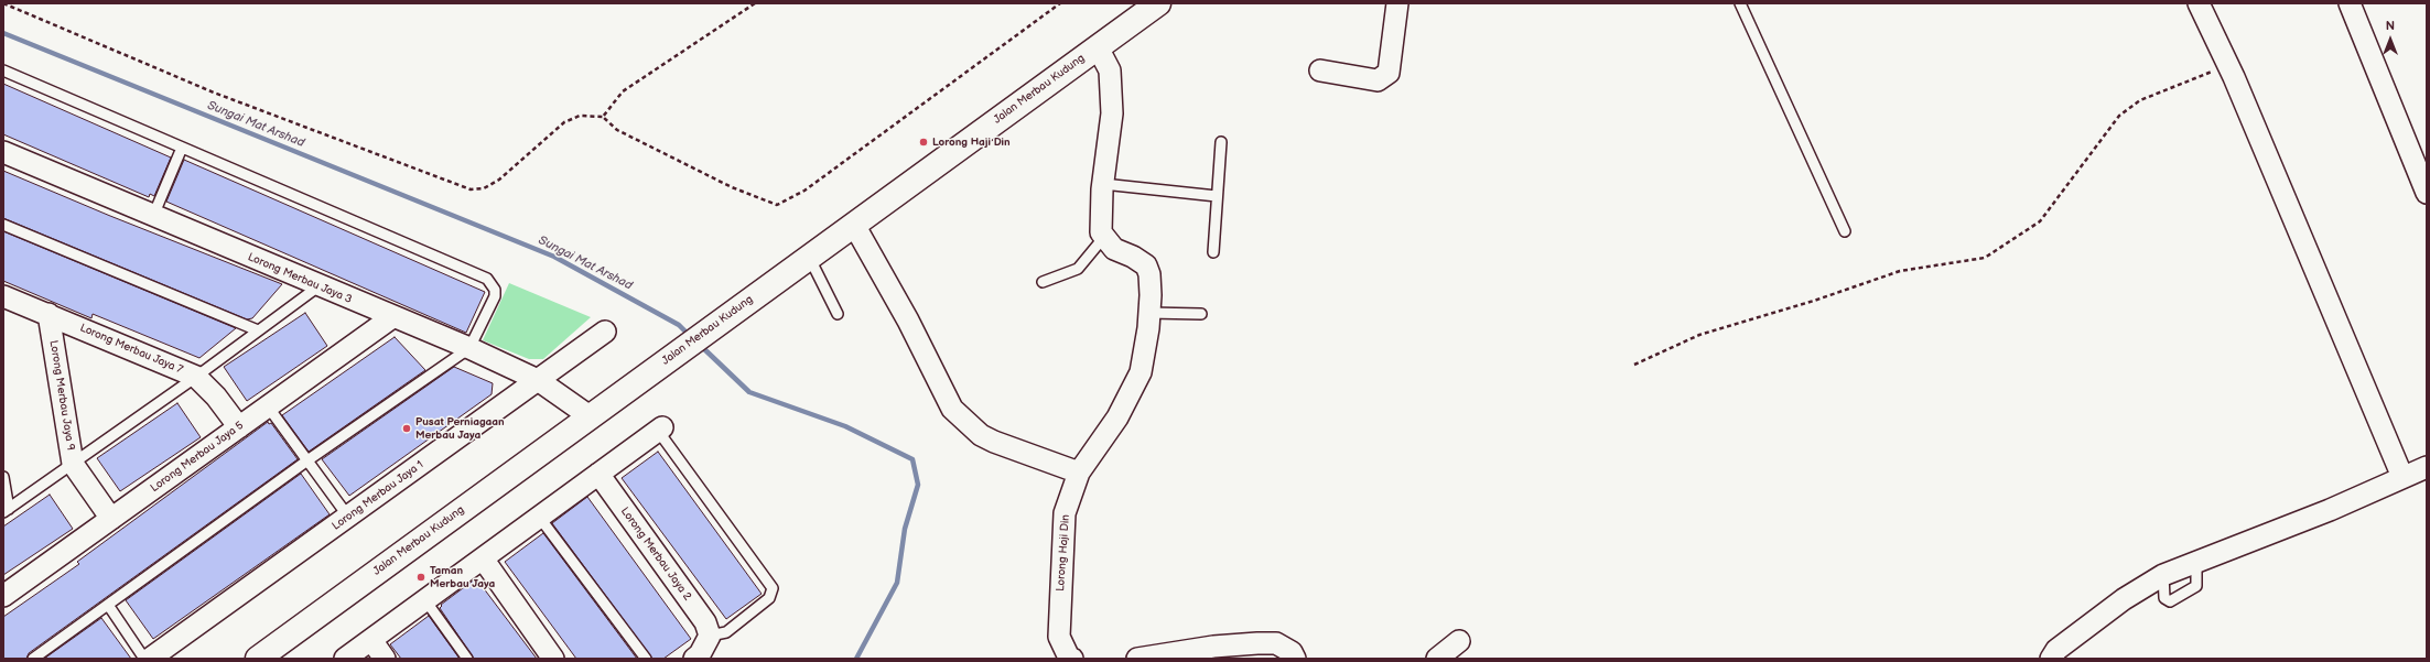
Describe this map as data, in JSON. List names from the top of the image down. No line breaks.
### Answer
{"streets":{"main road":["Jalan Merbau Kudung"],"street":["Lorong Merbau Jaya 3","Lorong Merbau Jaya 7","Lorong Merbau Jaya 9","Lorong Merbau Jaya 5","Lorong Merbau Jaya 1","Lorong Haji Din","Lorong Merbau Jaya 2"]},"crossings":[["Jalan Merbau Kudung","Lorong Merbau Jaya 3"],["Lorong Merbau Jaya 3","Lorong Merbau Jaya 5"],["Lorong Merbau Jaya 3","Lorong Merbau Jaya 1"],["Lorong Merbau Jaya 7","Lorong Merbau Jaya 9"],["Lorong Merbau Jaya 7","Lorong Merbau Jaya 5"],["Lorong Merbau Jaya 9","Lorong Merbau Jaya 5"]],"water":["Sungai Mat Arshad"],"places":["Lorong Haji Din","Pusat Perniagaan Merbau Jaya","Taman Merbau Jaya"],"north":"top"}
